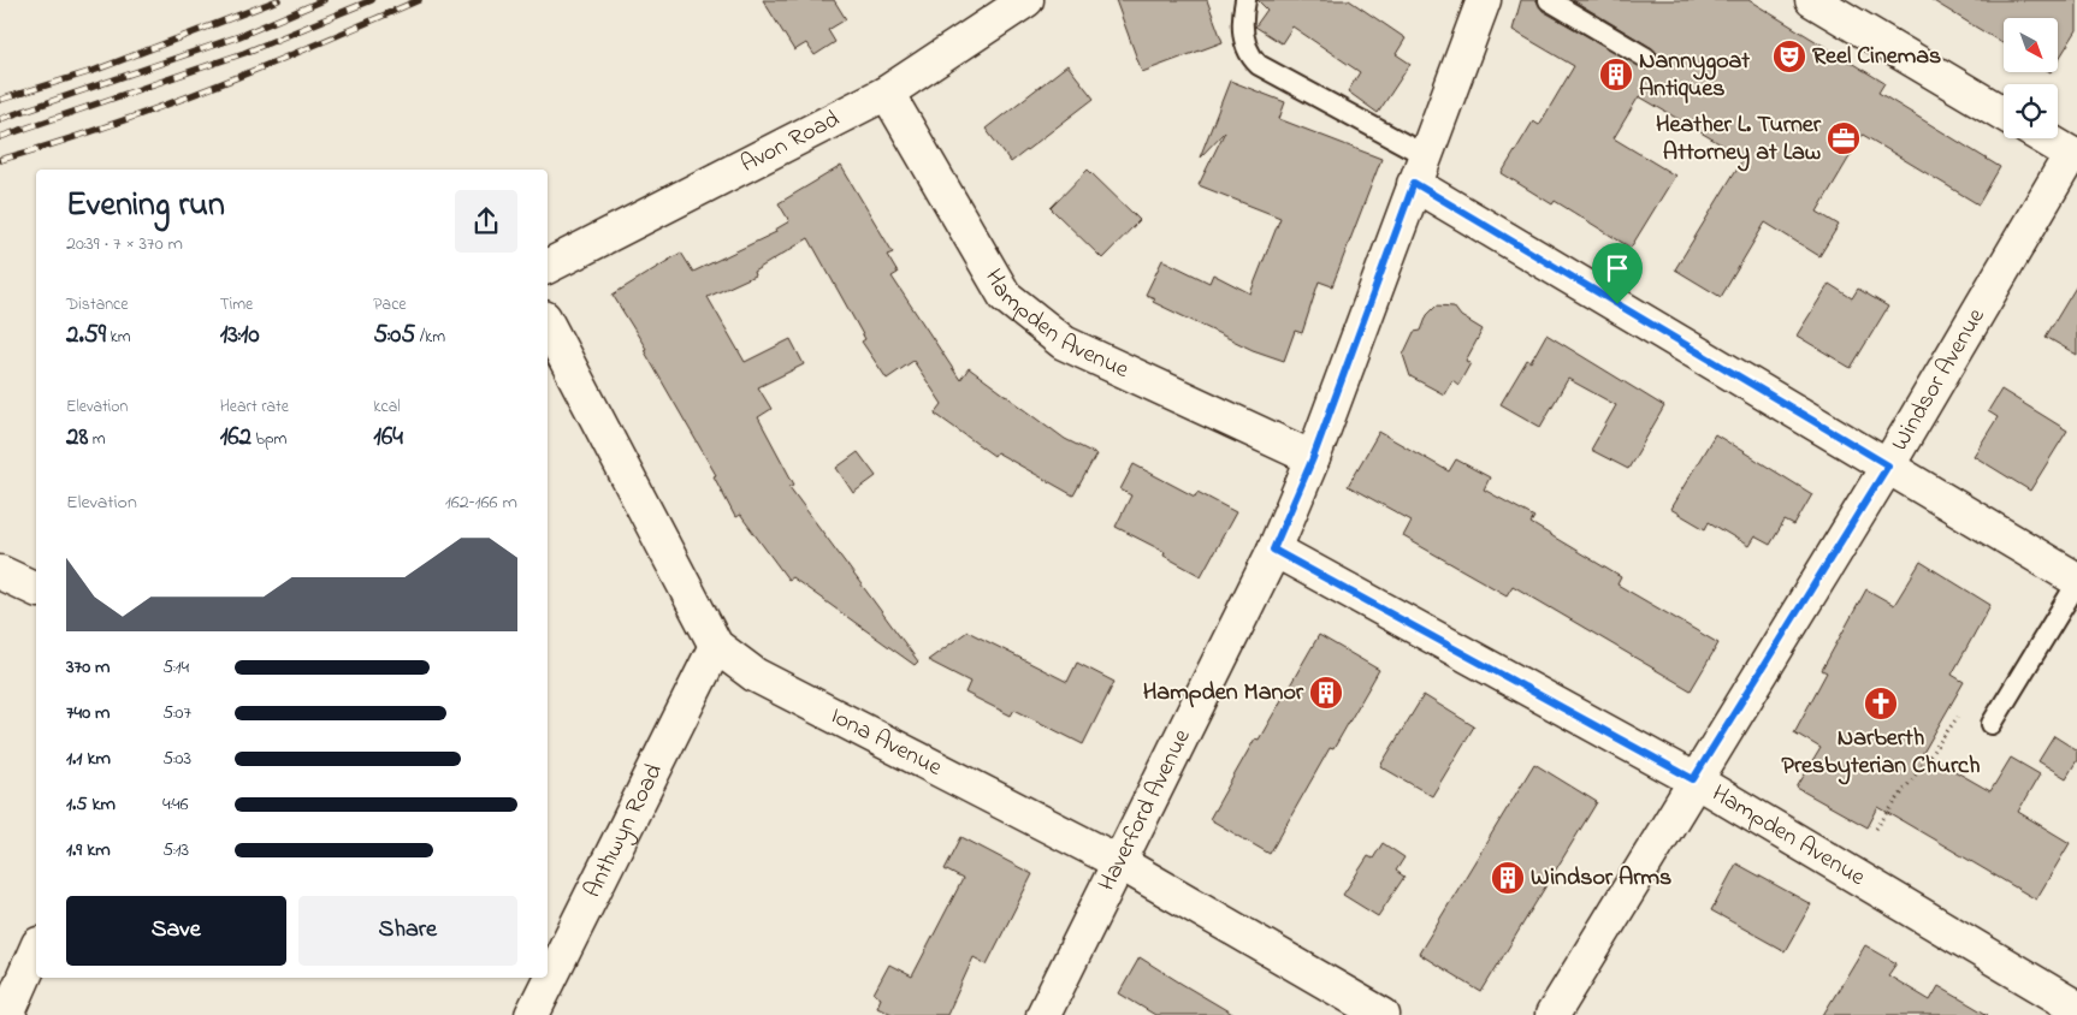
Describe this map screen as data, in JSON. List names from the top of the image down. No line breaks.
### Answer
{"streets":{"street":["Avon Road","Hampden Avenue","Windsor Avenue","Iona Avenue","Haverford Avenue","Anthwyn Road"]},"crossings":[["Avon Road","Hampden Avenue"],["Hampden Avenue","Windsor Avenue"],["Hampden Avenue","Haverford Avenue"],["Iona Avenue","Haverford Avenue"],["Iona Avenue","Anthwyn Road"]],"places":{"theatre":["Reel Cinemas"],"building":["Nannygoat Antiques","Hampden Manor","Windsor Arms"],"office":["Heather L. Turner Attorney at Law"],"church":["Narberth Presbyterian Church"]},"north":"bottom right","page":{"heading":["Evening run","20:39 · 7 × 370 m"],"stats":[["Distance","2.59 km"],["Time","13:10"],["Pace","5:05 /km"],["Elevation","28 m"],["Heart rate","162 bpm"],["kcal","164"]],"chart":["Elevation","162–166 m"],"list":[{"name":"370 m","note":"5:14"},{"name":"740 m","note":"5:07"},{"name":"1.1 km","note":"5:03"},{"name":"1.5 km","note":"4:46"},{"name":"1.9 km","note":"5:13"}],"buttons":["Save","Share"]}}
